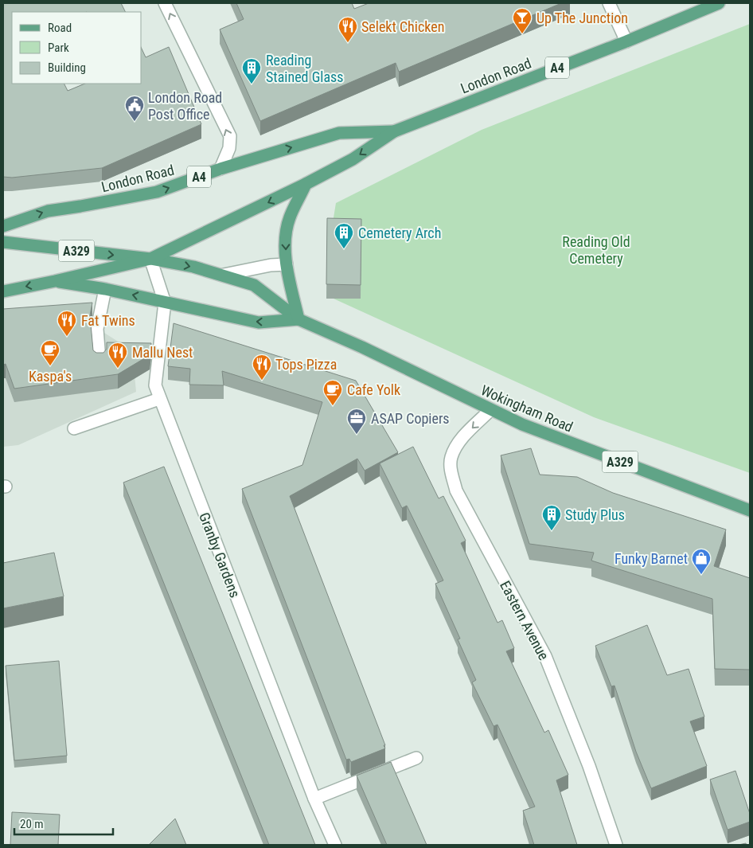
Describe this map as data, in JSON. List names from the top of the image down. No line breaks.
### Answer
{"streets":{"main road":["A4","London Road","A329","Wokingham Road"],"street":["Granby Gardens","Eastern Avenue"]},"crossings":[["London Road","A329"],["London Road","Wokingham Road"],["London Road","Granby Gardens"],["A329","Wokingham Road"],["A329","Granby Gardens"],["Wokingham Road","Granby Gardens"],["Wokingham Road","Eastern Avenue"]],"one_way":["Eastern Avenue"],"parks":["Reading Old Cemetery"],"places":{"bar":["Up The Junction"],"restaurant":["Selekt Chicken","Fat Twins","Mallu Nest","Tops Pizza"],"building":["Reading Stained Glass","Cemetery Arch","Study Plus"],"public building":["London Road Post Office"],"cafe":["Kaspa's","Cafe Yolk"],"office":["ASAP Copiers"],"shop":["Funky Barnet"]},"legend":["Road","Park","Building"],"scale_bar":"20 m"}
